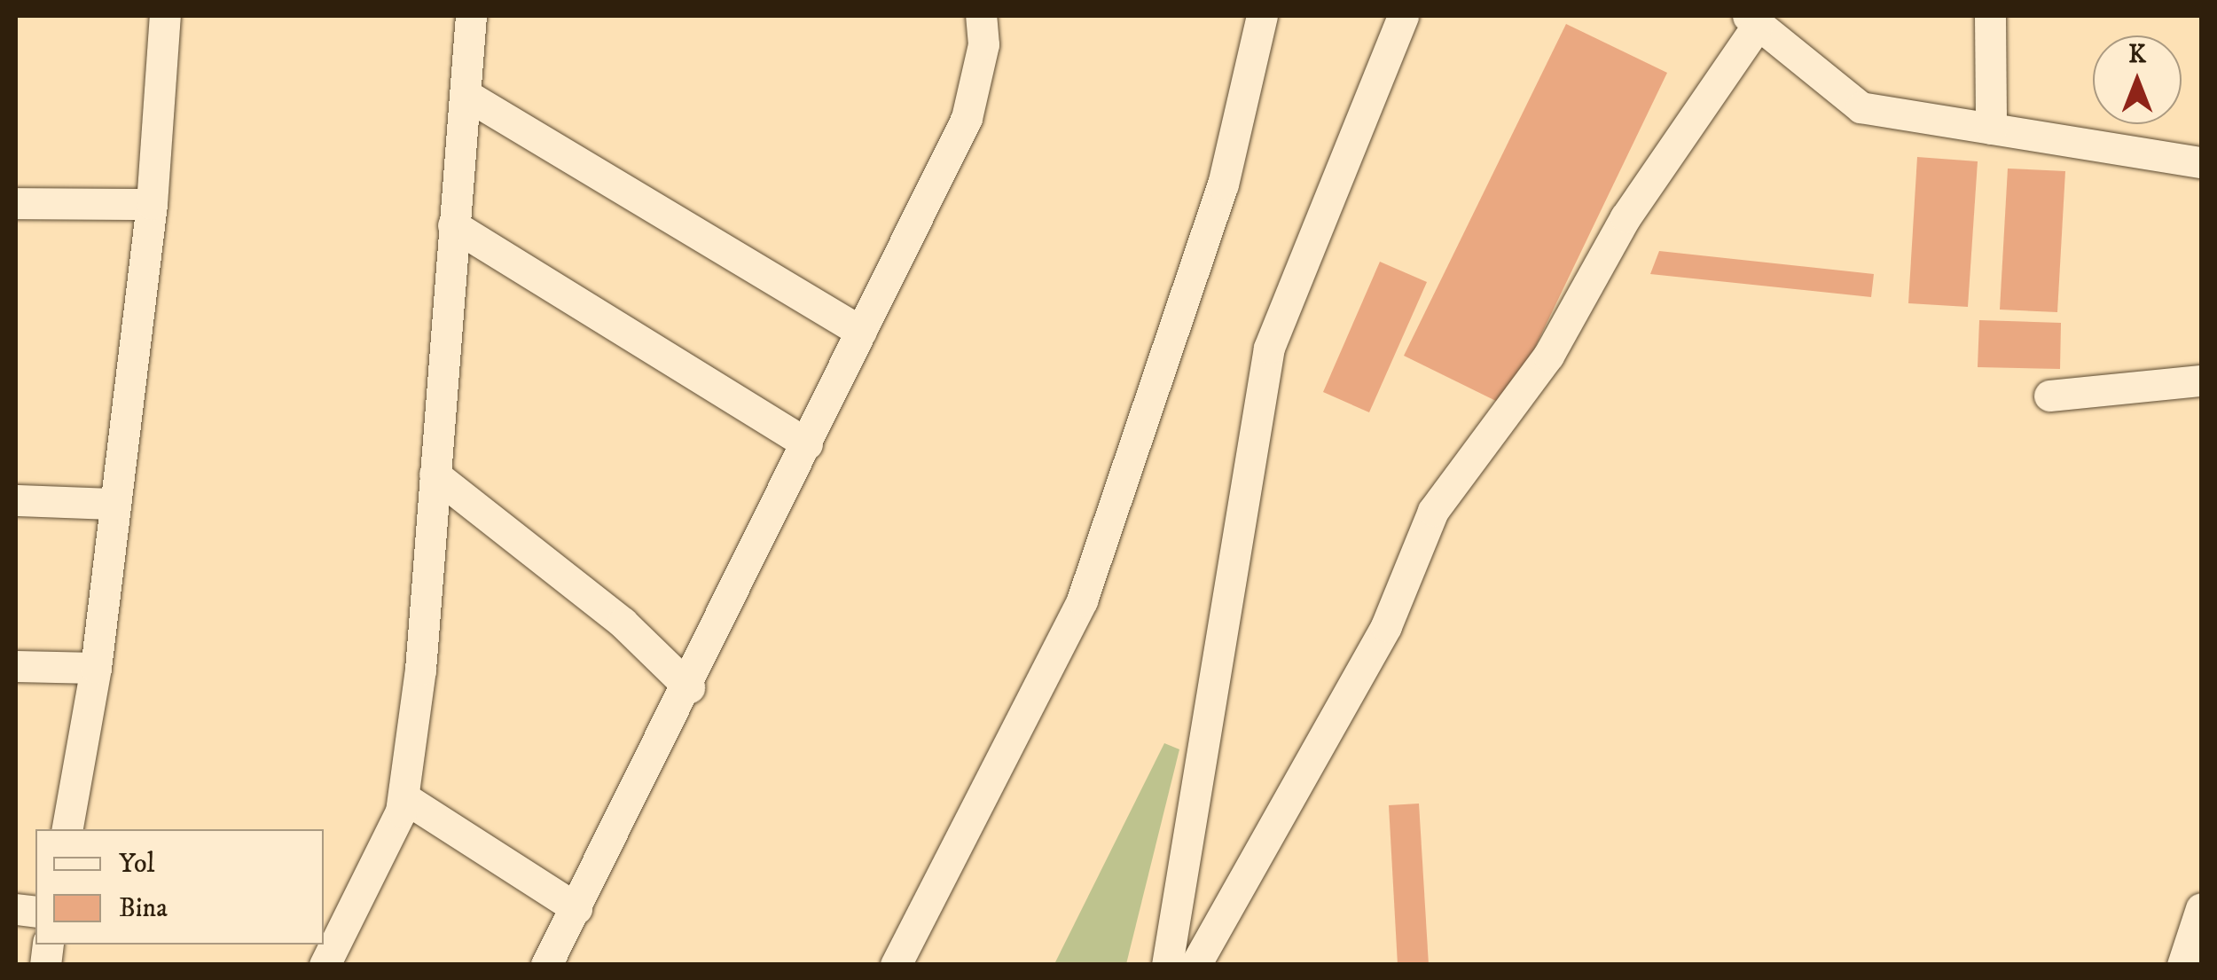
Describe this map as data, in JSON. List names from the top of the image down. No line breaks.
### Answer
{"legend":["Yol","Bina"],"north":"top"}
